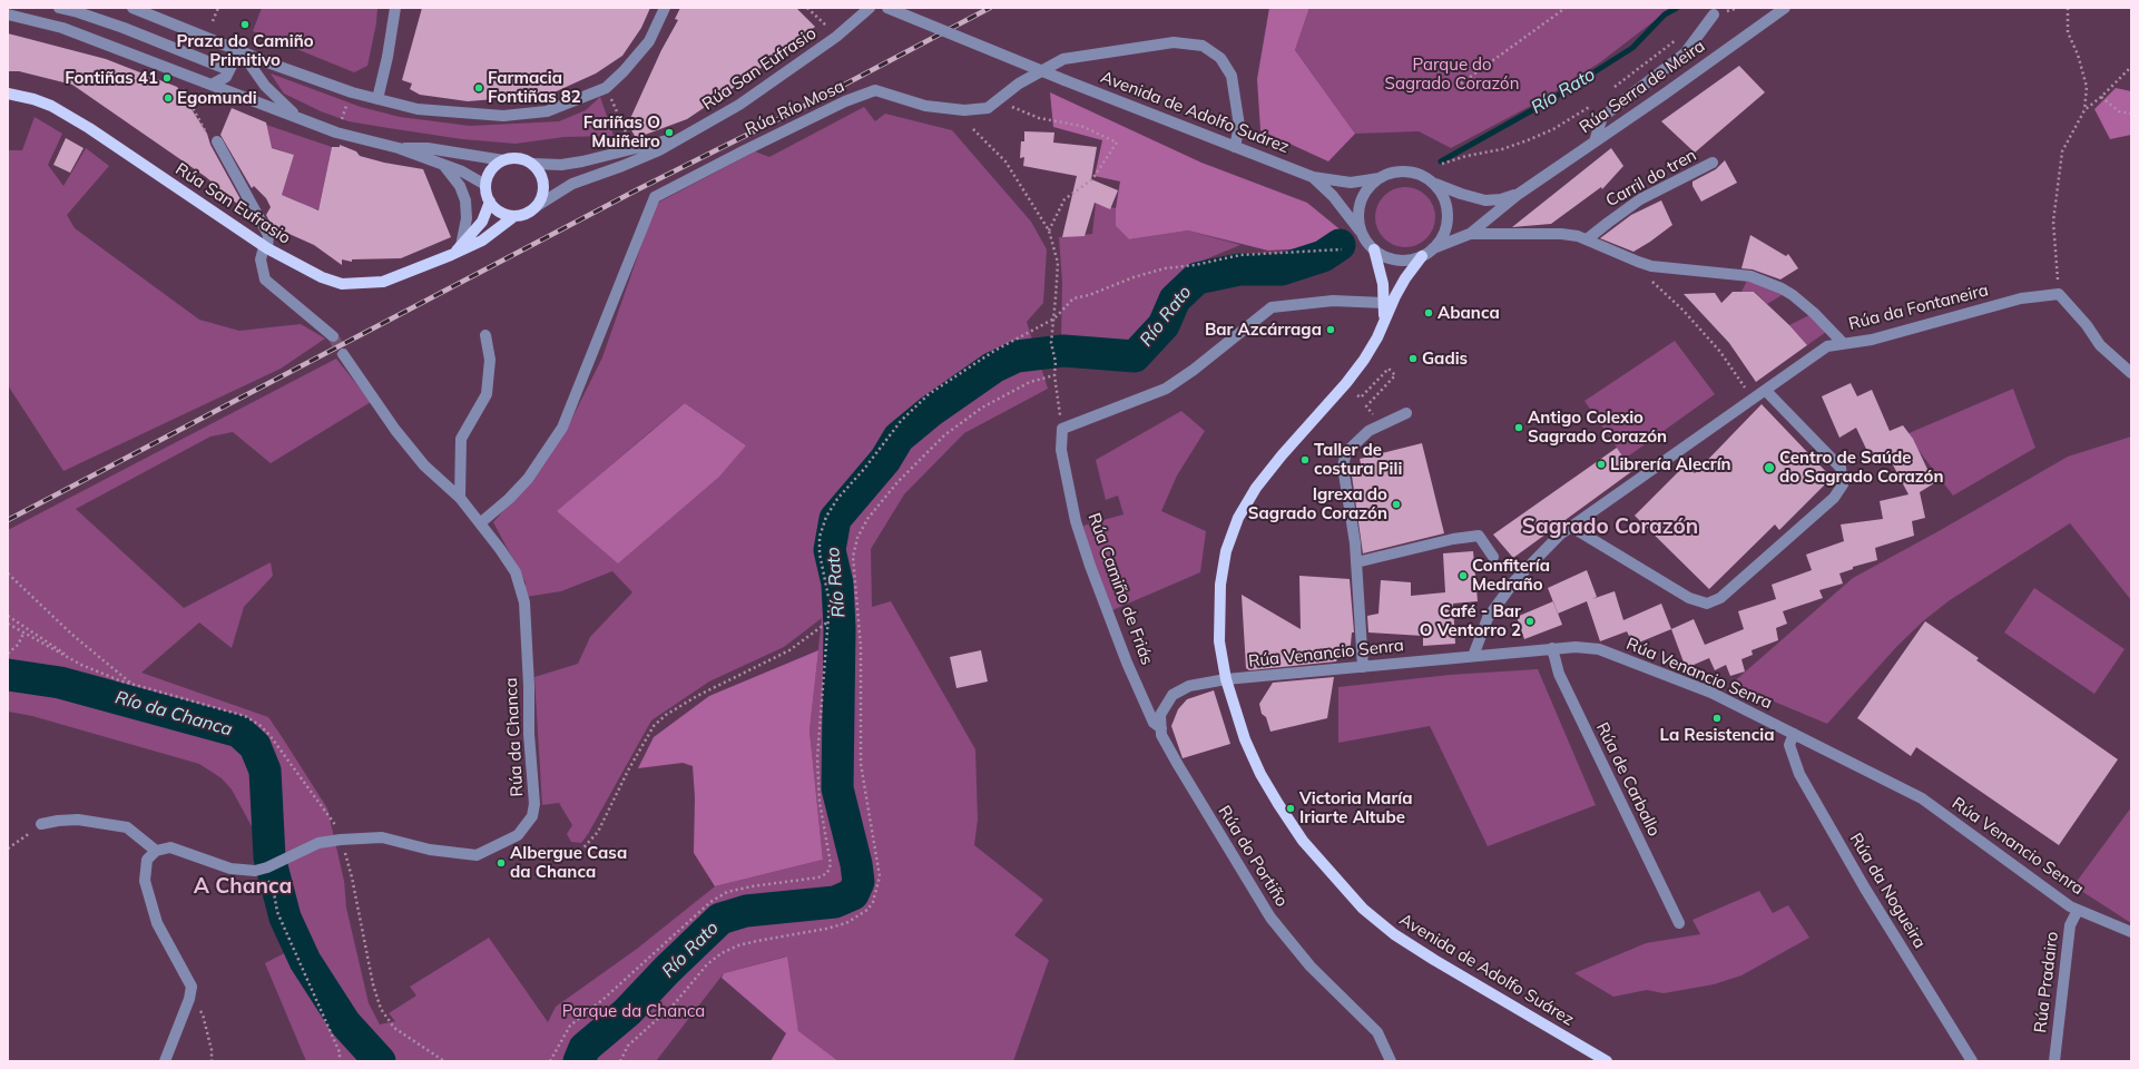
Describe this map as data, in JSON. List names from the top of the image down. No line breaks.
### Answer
{"streets":{"main road":["Rúa San Eufrasio","Avenida de Adolfo Suárez"],"street":["Rúa Serra de Meira","Rúa Río Mosa","Carril do tren","Rúa da Fontaneira","Rúa Camiño de Friás","Rúa Venancio Senra","Rúa da Chanca","Rúa de Carballo","Rúa do Portiño","Rúa da Nogueira","Rúa Pradairo"]},"crossings":[["Rúa Serra de Meira","Avenida de Adolfo Suárez"],["Rúa Serra de Meira","Rúa da Fontaneira"],["Rúa Río Mosa","Avenida de Adolfo Suárez"],["Rúa Río Mosa","Rúa da Chanca"],["Avenida de Adolfo Suárez","Rúa Venancio Senra"],["Avenida de Adolfo Suárez","Rúa do Portiño"],["Carril do tren","Rúa da Fontaneira"],["Rúa Camiño de Friás","Rúa do Portiño"],["Rúa Venancio Senra","Rúa de Carballo"],["Rúa Venancio Senra","Rúa do Portiño"],["Rúa Venancio Senra","Rúa da Nogueira"],["Rúa Venancio Senra","Rúa Pradairo"]],"districts":["Sagrado Corazón","A Chanca"],"water":["Río Rato","Río da Chanca"],"parks":["Parque do Sagrado Corazón","Parque da Chanca"],"places":["Praza do Camiño Primitivo","Fontiñas 41","Farmacia Fontiñas 82","Egomundi","Fariñas O Muiñeiro","Abanca","Bar Azcárraga","Gadis","Antigo Colexio Sagrado Corazón","Taller de costura Pili","Librería Alecrín","Centro de Saúde do Sagrado Corazón","Igrexa do Sagrado Corazón","Confitería Medraño","Café - Bar O Ventorro 2","La Resistencia","Victoria María Iriarte Altube","Albergue Casa da Chanca"]}
